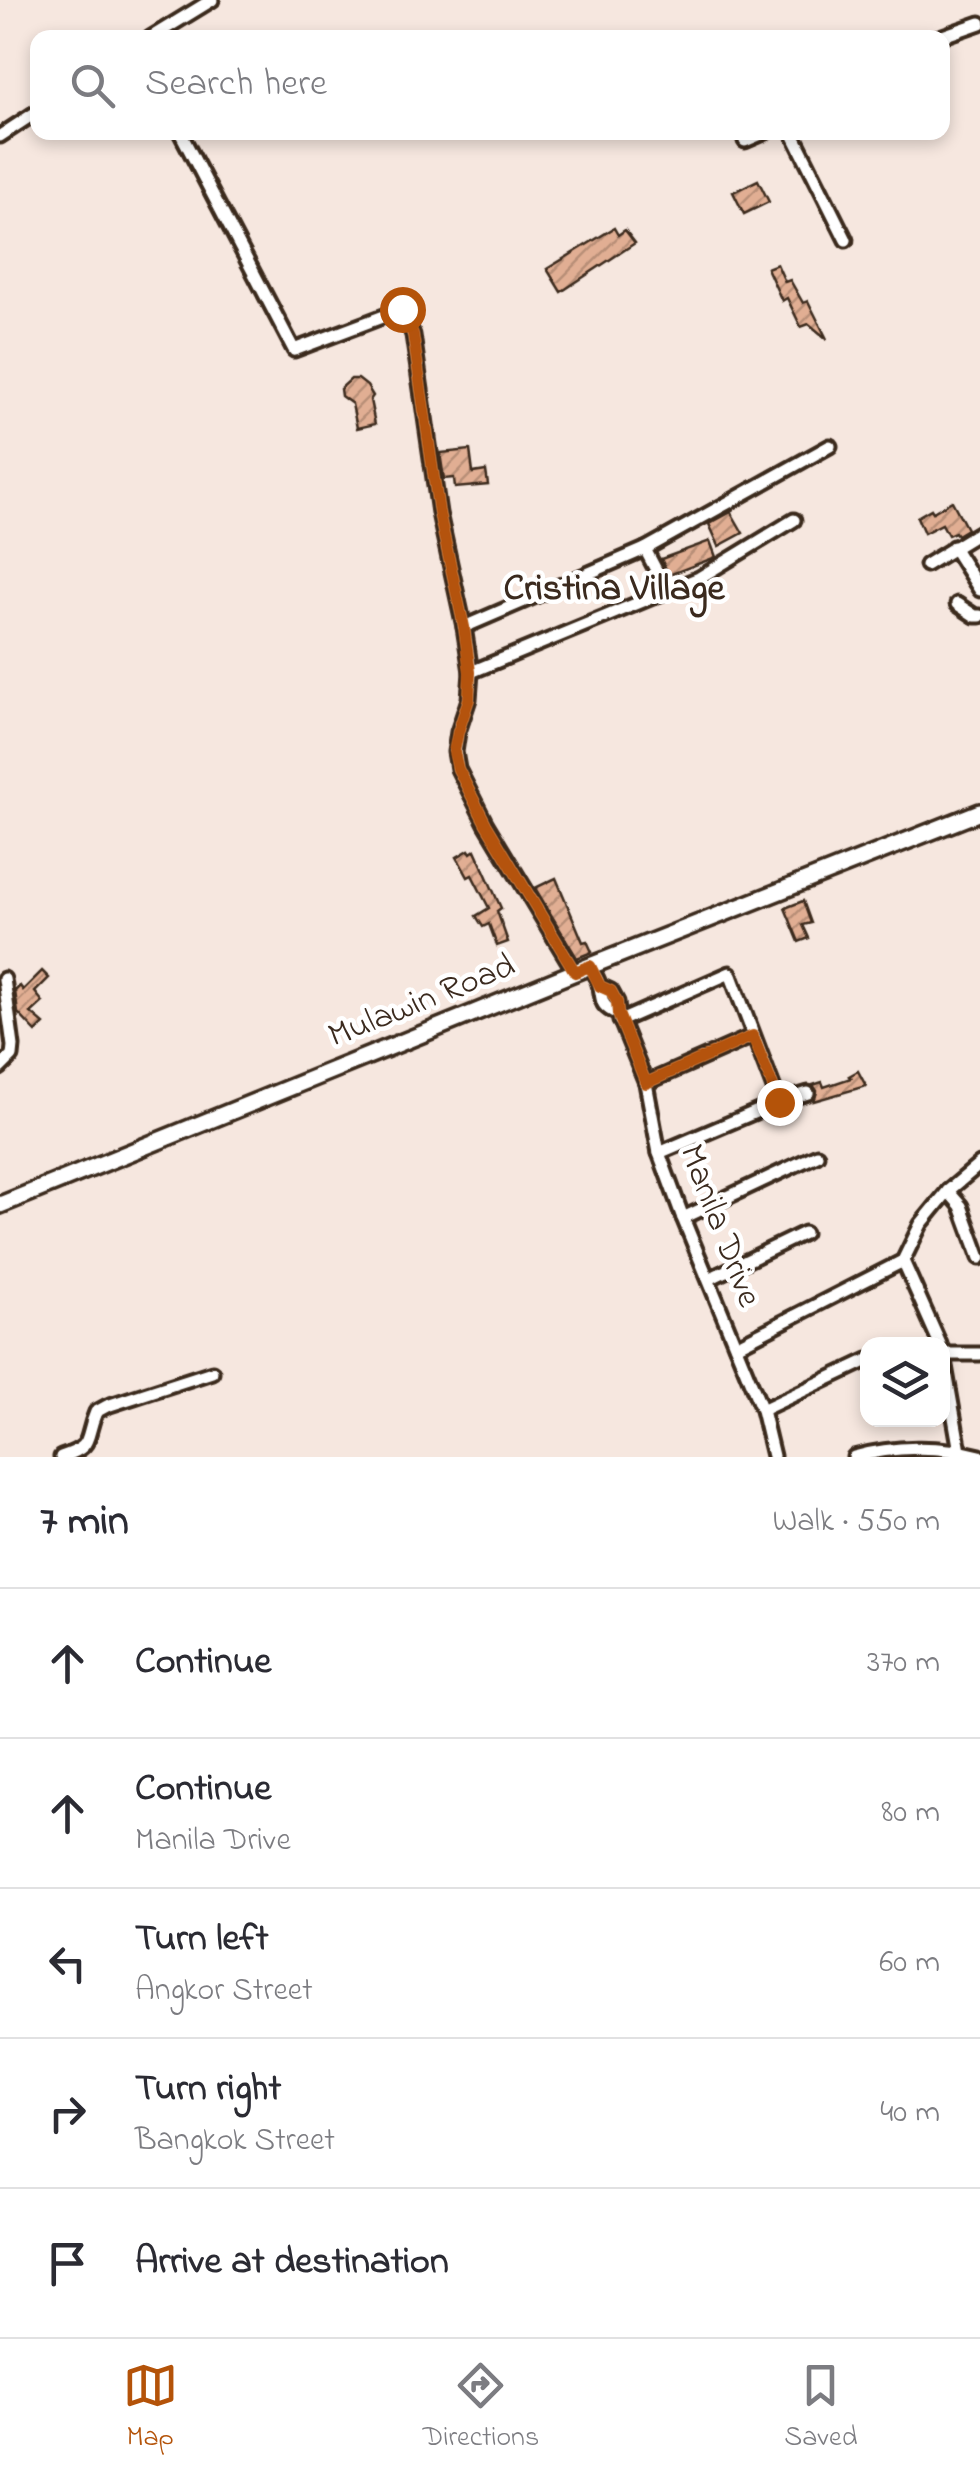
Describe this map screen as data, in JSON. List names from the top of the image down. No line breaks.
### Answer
{"streets":{"main road":["Mulawin Road"],"street":["Manila Drive"]},"crossings":[["Mulawin Road","Manila Drive"]],"districts":["Cristina Village"],"page":{"search":"Search here","heading":["7 min","Walk · 550 m"],"list":[["Continue","370 m"],["Continue","Manila Drive","80 m"],["Turn left","Angkor Street","60 m"],["Turn right","Bangkok Street","40 m"],"Arrive at destination"],"nav":["Map","Directions","Saved"]}}
